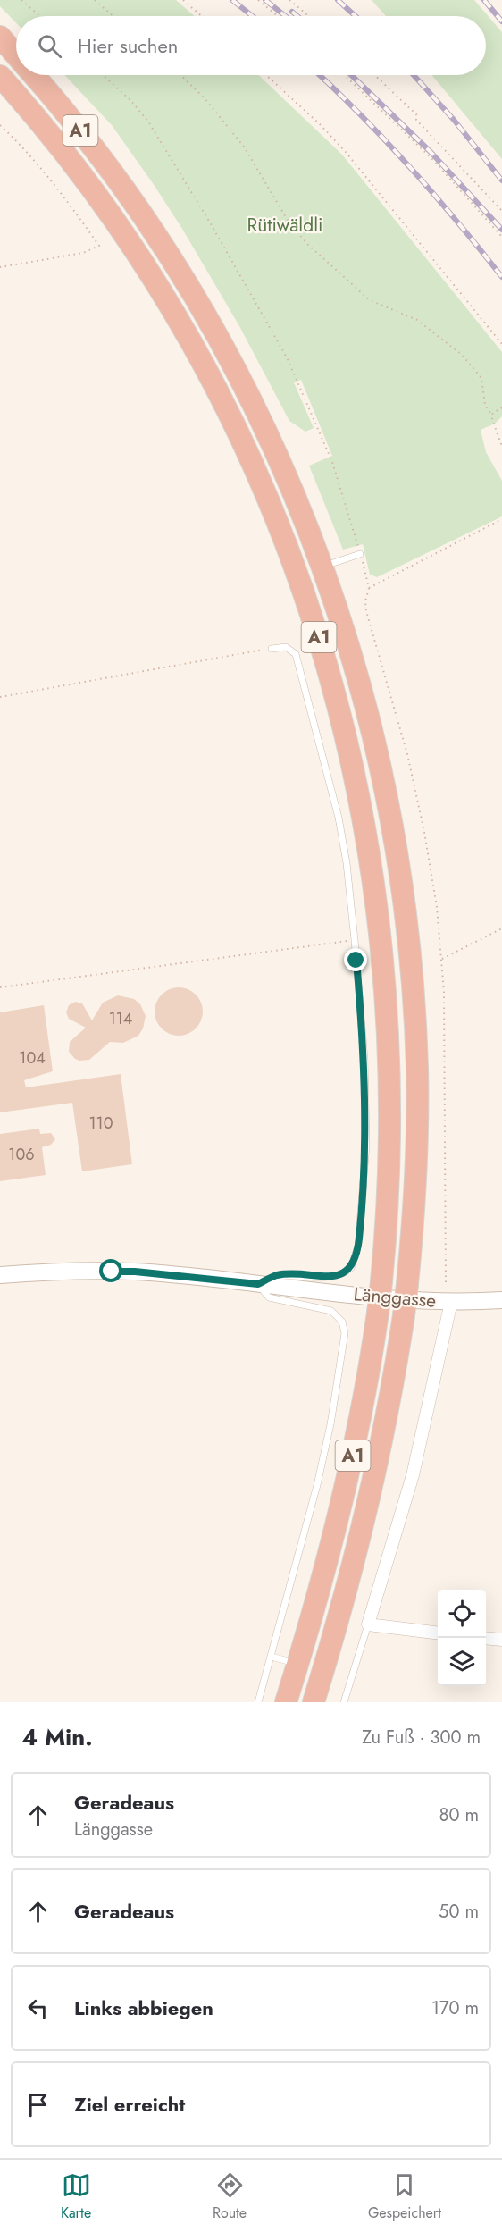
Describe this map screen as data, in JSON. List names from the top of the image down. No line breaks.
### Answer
{"streets":{"highway":["A1"],"street":["Länggasse"]},"parks":["Rütiwäldli"],"house_numbers":["114","104","110","106"],"page":{"search":"Hier suchen","heading":["4 Min.","Zu Fuß · 300 m"],"list":[["Geradeaus","Länggasse","80 m"],["Geradeaus","50 m"],["Links abbiegen","170 m"],"Ziel erreicht"],"nav":["Karte","Route","Gespeichert"]}}
